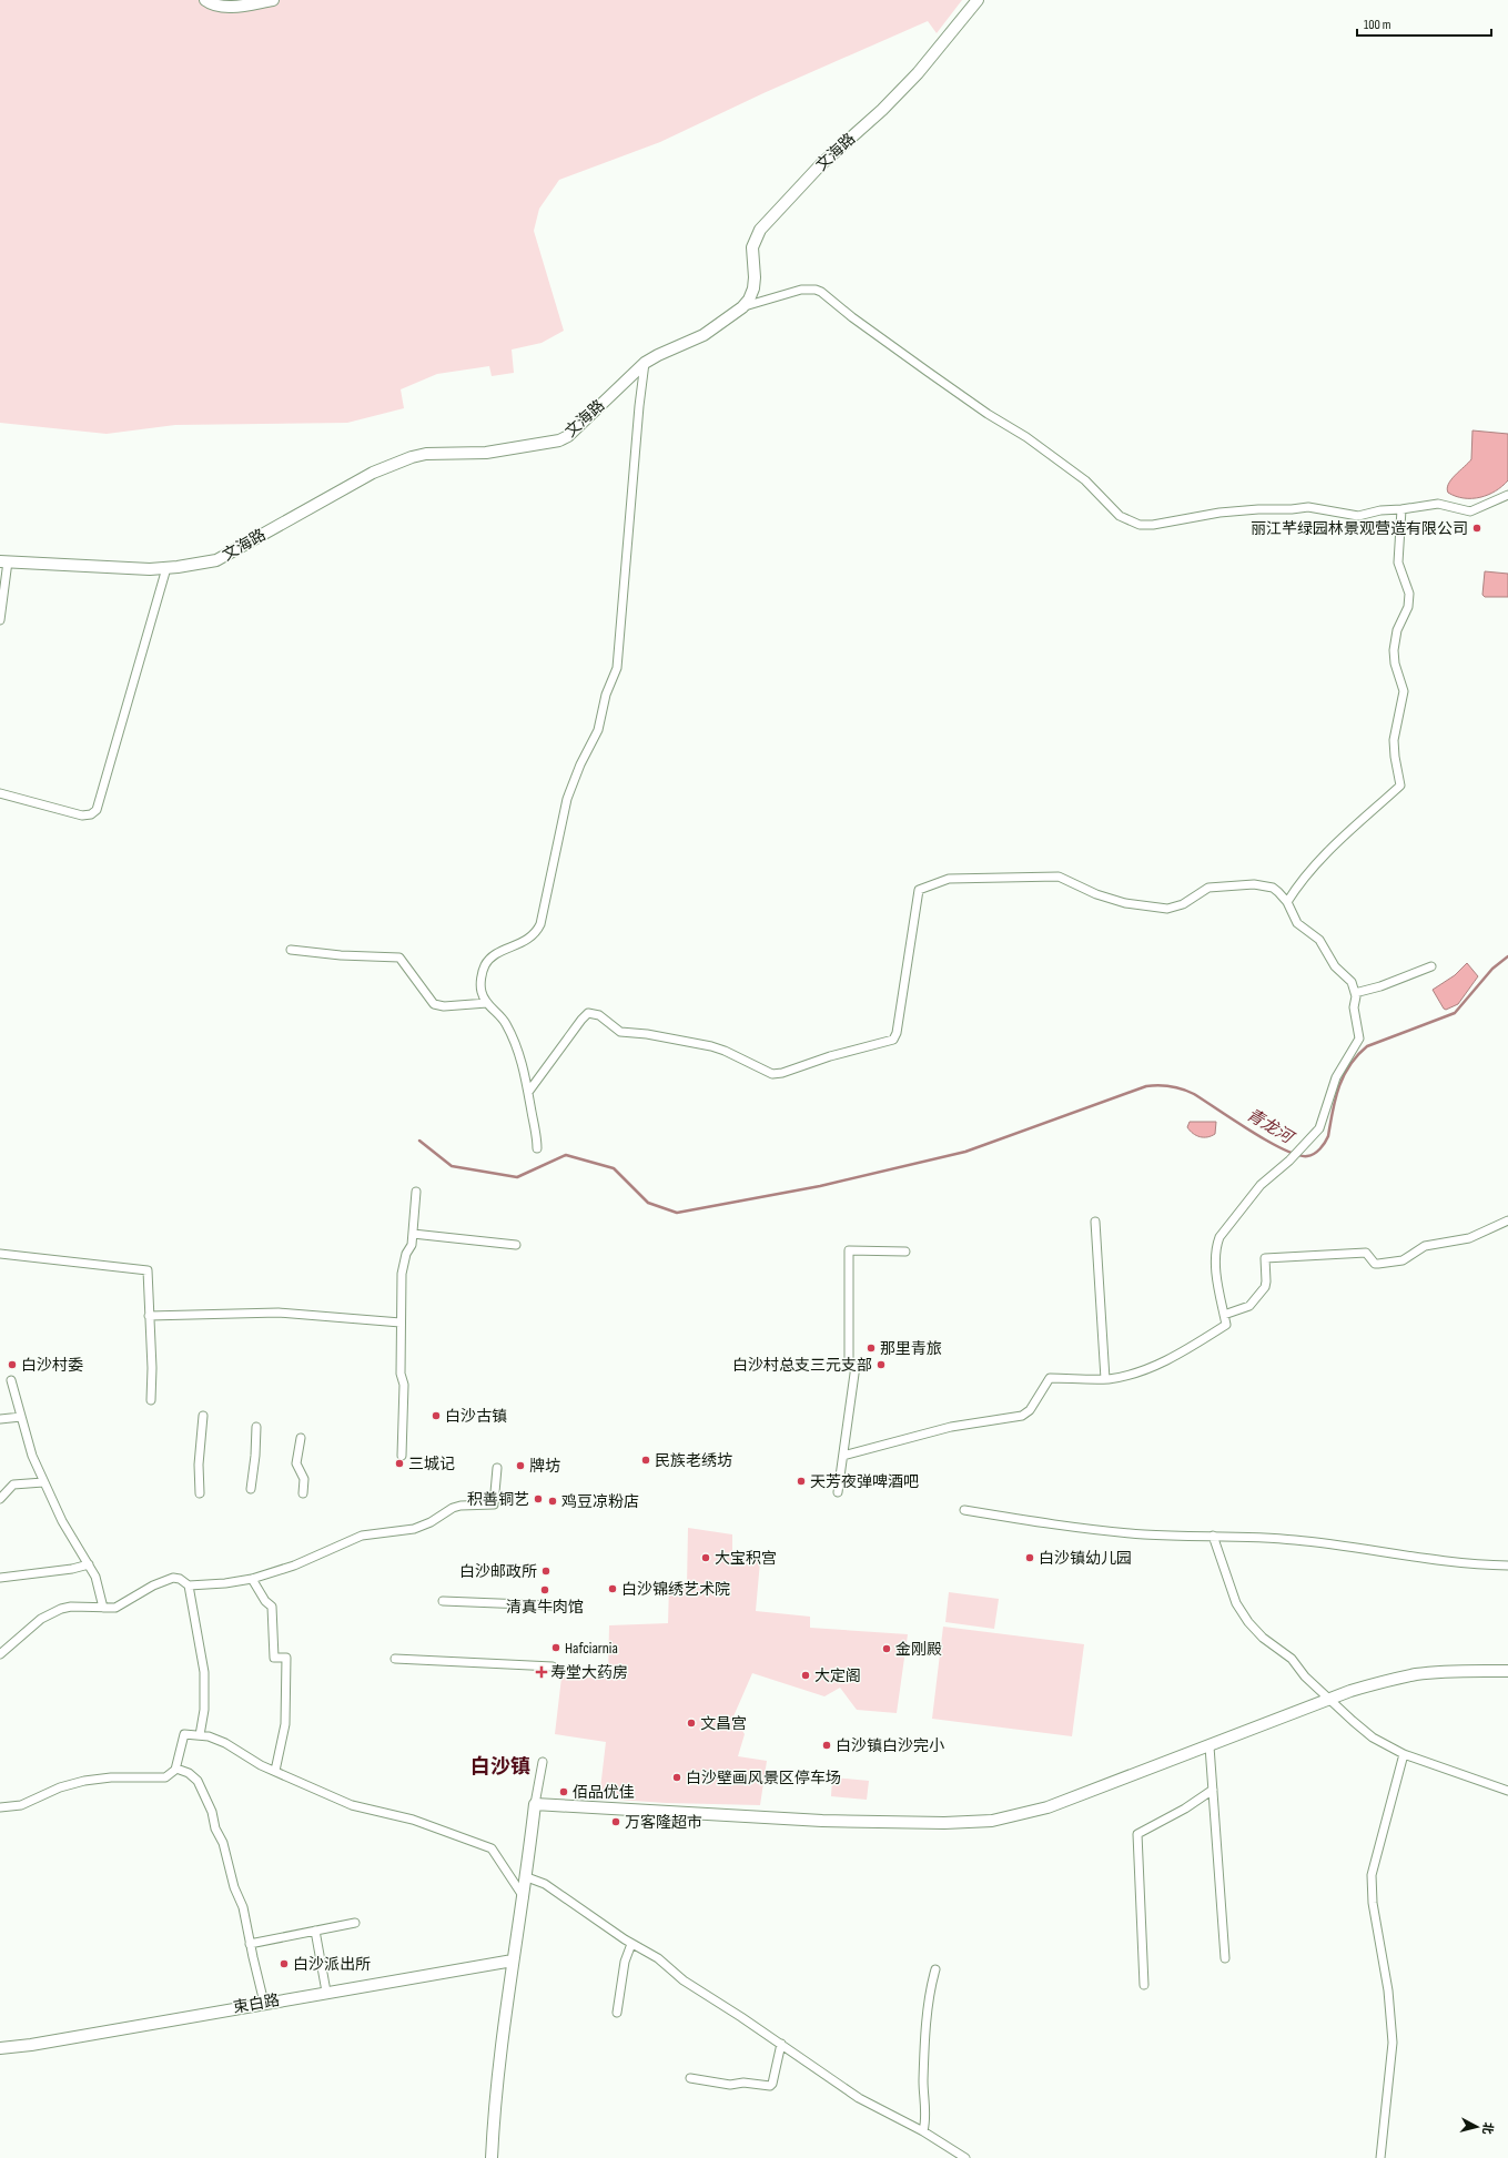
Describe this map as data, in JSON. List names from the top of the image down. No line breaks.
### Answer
{"streets":{"main road":["文海路","束白路"]},"districts":["白沙镇"],"water":["青龙河"],"places":{"other":["丽江芊绿园林景观营造有限公司","那里青旅","白沙村委","白沙村总支三元支部","白沙古镇","民族老绣坊","三城记","牌坊","天芳夜弹啤酒吧","积善铜艺","鸡豆凉粉店","大宝积宫","白沙镇幼儿园","白沙邮政所","白沙锦绣艺术院","清真牛肉馆","Hafciarnia","金刚殿","大定阁","文昌宫","白沙镇白沙完小","白沙壁画风景区停车场","佰品优佳","万客隆超市","白沙派出所"],"health":["寿堂大药房"]},"scale_bar":"100 m","north":"right"}
